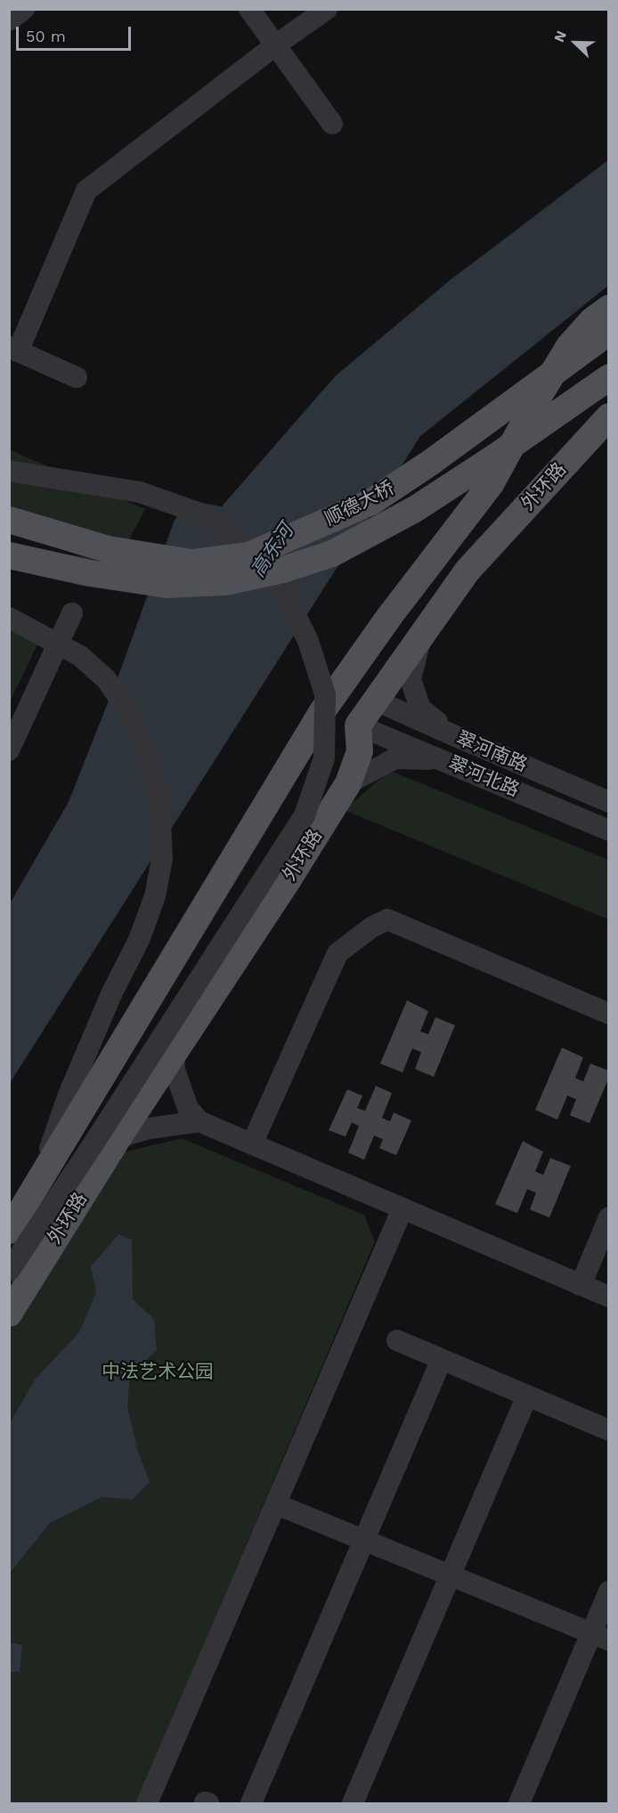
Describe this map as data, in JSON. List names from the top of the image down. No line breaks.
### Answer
{"streets":{"main road":["外环路","顺德大桥"],"street":["翠河南路","翠河北路"]},"crossings":[["外环路","翠河南路"],["外环路","翠河北路"]],"water":["高东河"],"parks":["中法艺术公园"],"scale_bar":"50 m","north":"top left"}
